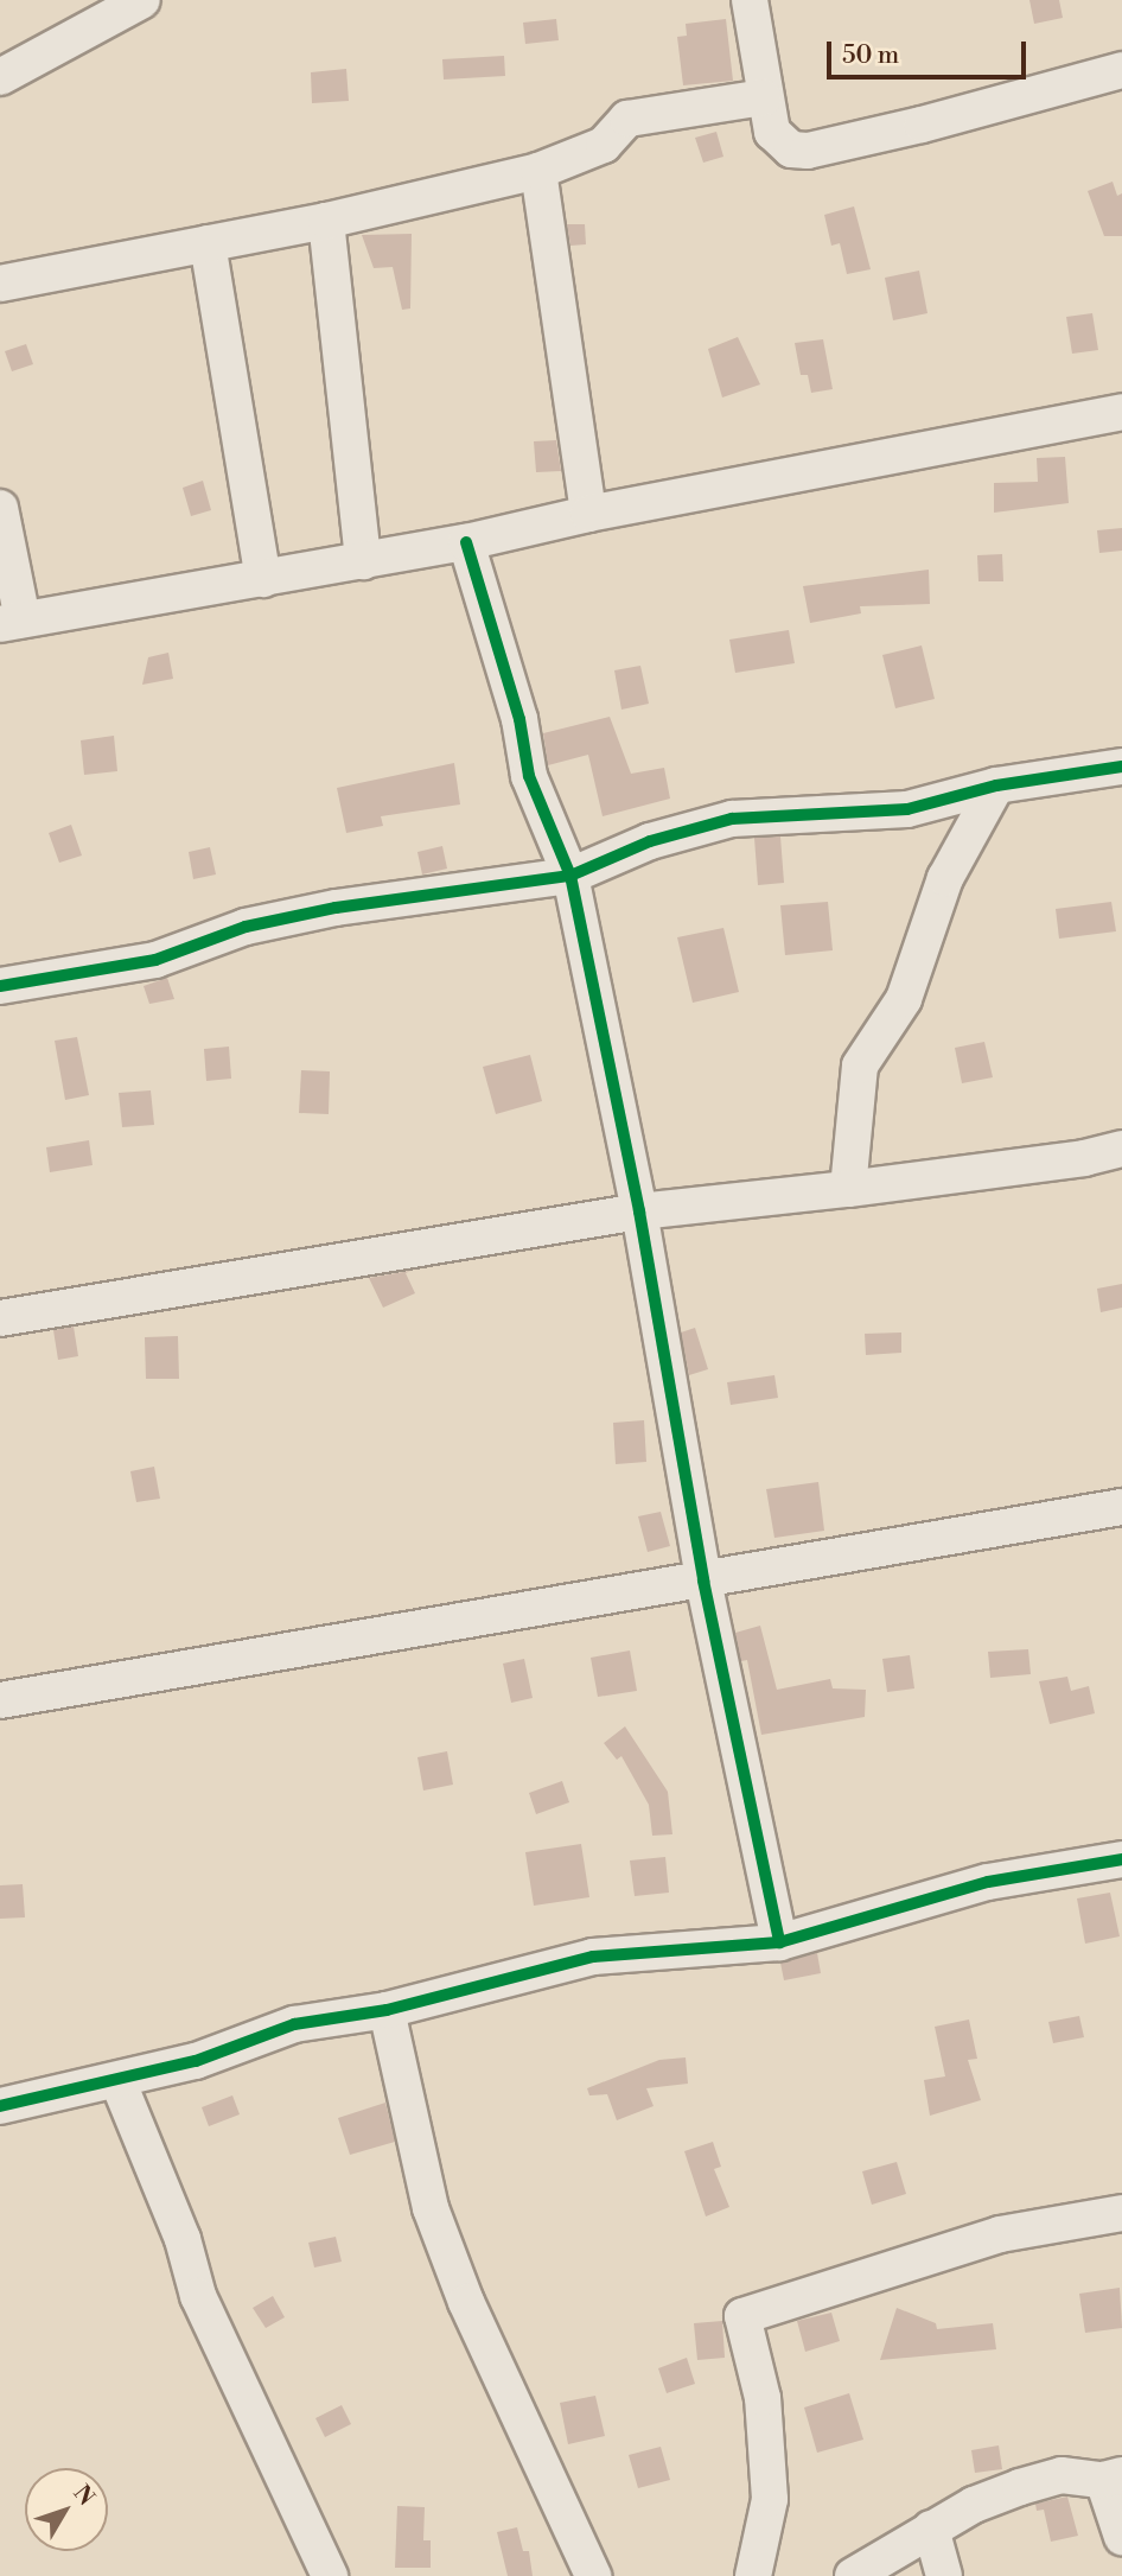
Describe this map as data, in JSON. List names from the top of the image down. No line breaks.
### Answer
{"scale_bar":"50 m","north":"top right"}
